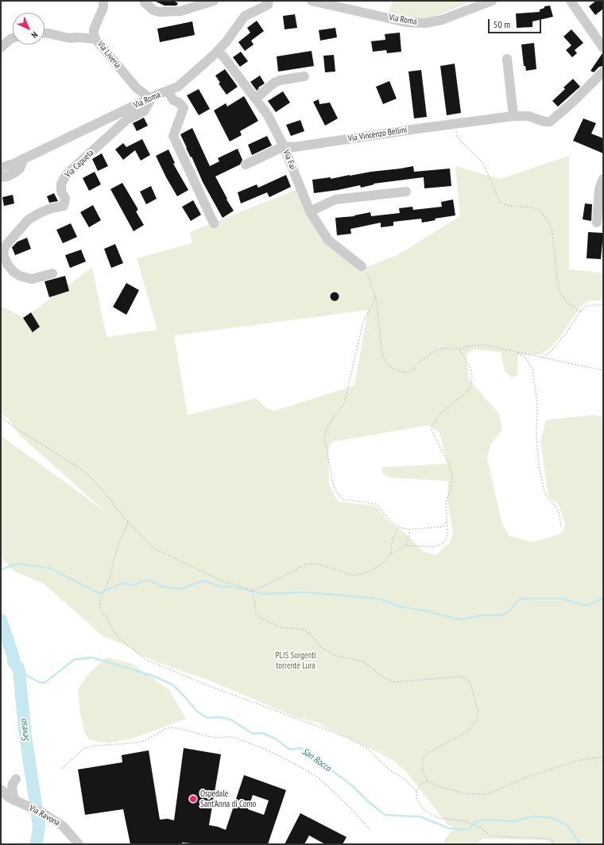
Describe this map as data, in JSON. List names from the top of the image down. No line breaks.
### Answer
{"streets":{"street":["Via Roma","Via Liveria","Via Vincenzo Bellini","Via Faì","Via Capueta","Via Ravona"]},"crossings":[["Via Roma","Via Liveria"],["Via Roma","Via Faì"],["Via Roma","Via Capueta"],["Via Liveria","Via Capueta"],["Via Vincenzo Bellini","Via Faì"]],"water":["Seveso","San Rocco"],"parks":["PLIS Sorgenti torrente Lura"],"places":["Ospedale Sant'Anna di Como"],"scale_bar":"50 m","north":"bottom right"}
